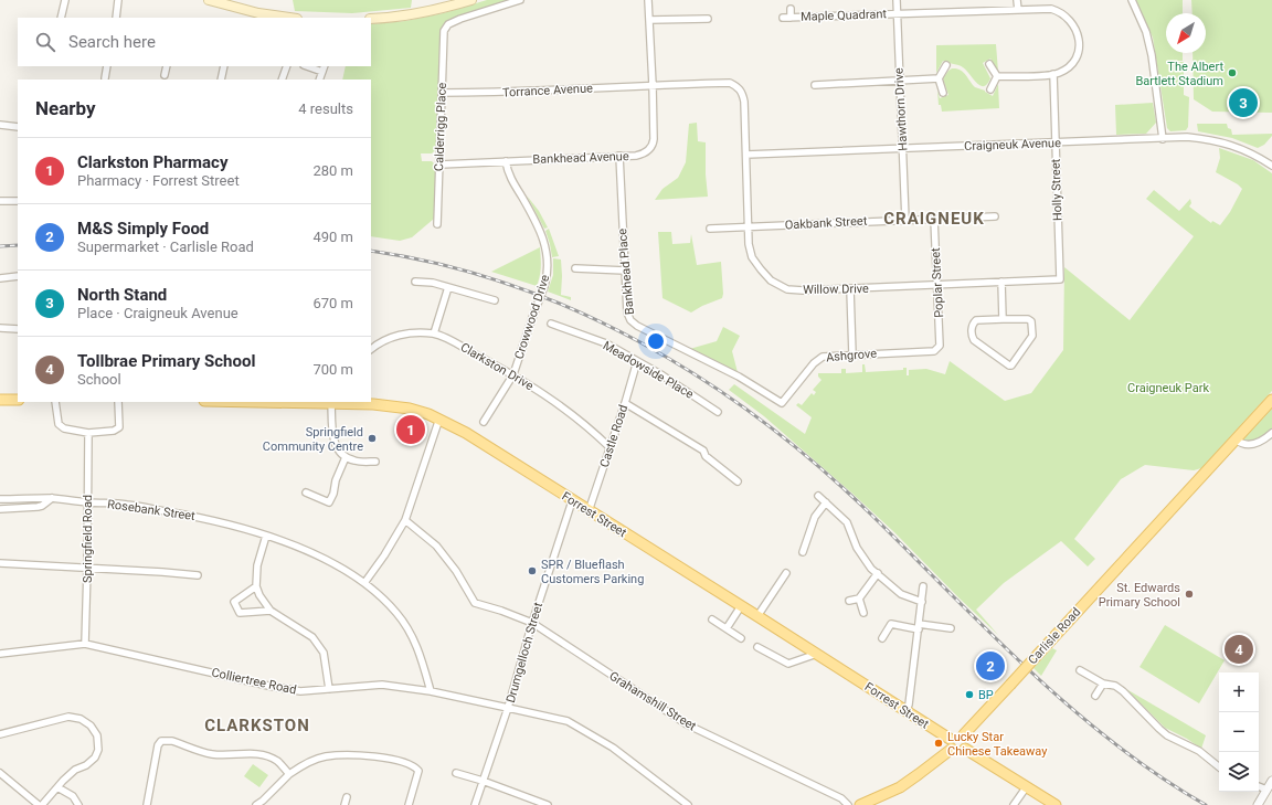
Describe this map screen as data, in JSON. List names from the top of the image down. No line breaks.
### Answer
{"streets":{"main road":["Forrest Street","Carlisle Road"],"street":["Maple Quadrant","Torrance Avenue","Hawthorn Drive","Calderrigg Place","Craigneuk Avenue","Bankhead Avenue","Holly Street","Oakbank Street","Bankhead Place","Poplar Street","Willow Drive","Crowwood Drive","Ashgrove","Clarkston Drive","Meadowside Place","Castle Road","Rosebank Street","Springfield Road","Drumgelloch Street","Colliertree Road","Grahamshill Street"]},"crossings":[["Maple Quadrant","Hawthorn Drive"],["Maple Quadrant","Holly Street"],["Torrance Avenue","Calderrigg Place"],["Torrance Avenue","Bankhead Avenue"],["Torrance Avenue","Willow Drive"],["Hawthorn Drive","Craigneuk Avenue"],["Hawthorn Drive","Oakbank Street"],["Calderrigg Place","Bankhead Avenue"],["Craigneuk Avenue","Holly Street"],["Craigneuk Avenue","Willow Drive"],["Bankhead Avenue","Bankhead Place"],["Bankhead Avenue","Willow Drive"],["Bankhead Avenue","Crowwood Drive"],["Holly Street","Willow Drive"],["Oakbank Street","Poplar Street"],["Oakbank Street","Willow Drive"],["Bankhead Place","Ashgrove"],["Poplar Street","Willow Drive"],["Poplar Street","Ashgrove"],["Crowwood Drive","Clarkston Drive"],["Clarkston Drive","Castle Road"],["Meadowside Place","Castle Road"],["Castle Road","Forrest Street"],["Rosebank Street","Springfield Road"],["Rosebank Street","Colliertree Road"],["Forrest Street","Carlisle Road"],["Forrest Street","Drumgelloch Street"],["Springfield Road","Colliertree Road"],["Drumgelloch Street","Colliertree Road"],["Drumgelloch Street","Grahamshill Street"]],"districts":["CRAIGNEUK","CLARKSTON"],"parks":["Craigneuk Park"],"places":["The Albert Bartlett Stadium","Springfield Community Centre","SPR / Blueflash Customers Parking","St. Edwards Primary School","BP","Lucky Star Chinese Takeaway"],"north":"bottom left","page":{"search":"Search here","heading":["Nearby","4 results"],"pins":["3","1","4","2"],"list":[{"mark":"1","name":"Clarkston Pharmacy","note":"Pharmacy · Forrest Street","value":"280 m"},{"mark":"2","name":"M&S Simply Food","note":"Supermarket · Carlisle Road","value":"490 m"},{"mark":"3","name":"North Stand","note":"Place · Craigneuk Avenue","value":"670 m"},{"mark":"4","name":"Tollbrae Primary School","note":"School","value":"700 m"}],"map_buttons":["+","−"]}}
